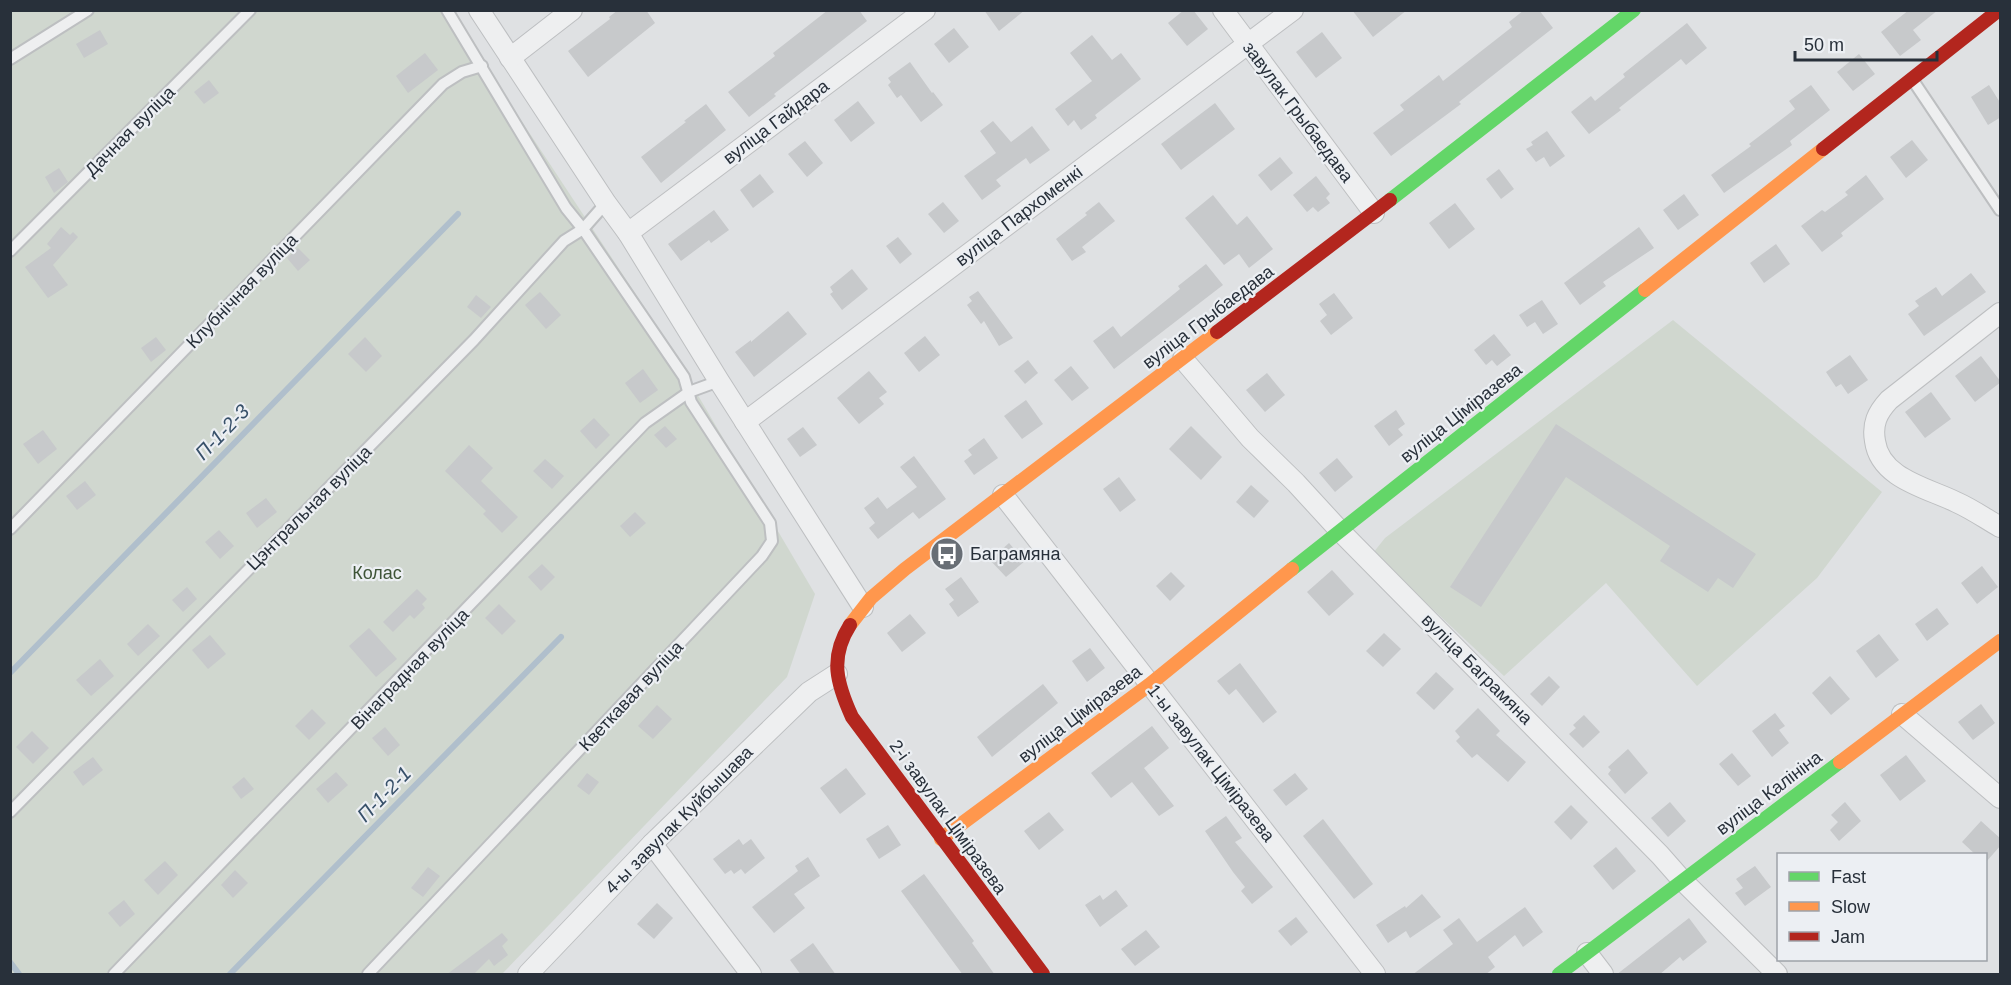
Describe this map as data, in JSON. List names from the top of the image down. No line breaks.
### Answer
{"streets":{"street":["завулак Грыбаедава","вуліца Гайдара","вуліца Пархоменкі","вуліца Грыбаедава","вуліца Ціміразева","вуліца Баграмяна","1-ы завулак Ціміразева","вуліца Калініна","2-і завулак Ціміразева","4-ы завулак Куйбышава"],"lane":["Дачная вуліца","Клубнічная вуліца","Цэнтральная вуліца","Вінаградная вуліца","Кветкавая вуліца"]},"crossings":[["завулак Грыбаедава","вуліца Пархоменкі"],["завулак Грыбаедава","вуліца Грыбаедава"],["Клубнічная вуліца","Кветкавая вуліца"],["вуліца Грыбаедава","вуліца Баграмяна"],["вуліца Грыбаедава","1-ы завулак Ціміразева"],["вуліца Грыбаедава","2-і завулак Ціміразева"],["вуліца Грыбаедава","4-ы завулак Куйбышава"],["вуліца Ціміразева","вуліца Баграмяна"],["вуліца Ціміразева","1-ы завулак Ціміразева"],["вуліца Ціміразева","2-і завулак Ціміразева"],["Цэнтральная вуліца","Кветкавая вуліца"],["Вінаградная вуліца","Кветкавая вуліца"],["вуліца Баграмяна","вуліца Калініна"],["2-і завулак Ціміразева","4-ы завулак Куйбышава"]],"water":["П-1-2-3","П-1-2-1"],"parks":["Колас"],"places":{"bus stop":["Баграмяна"]},"legend":["Fast","Slow","Jam"],"scale_bar":"50 m"}
